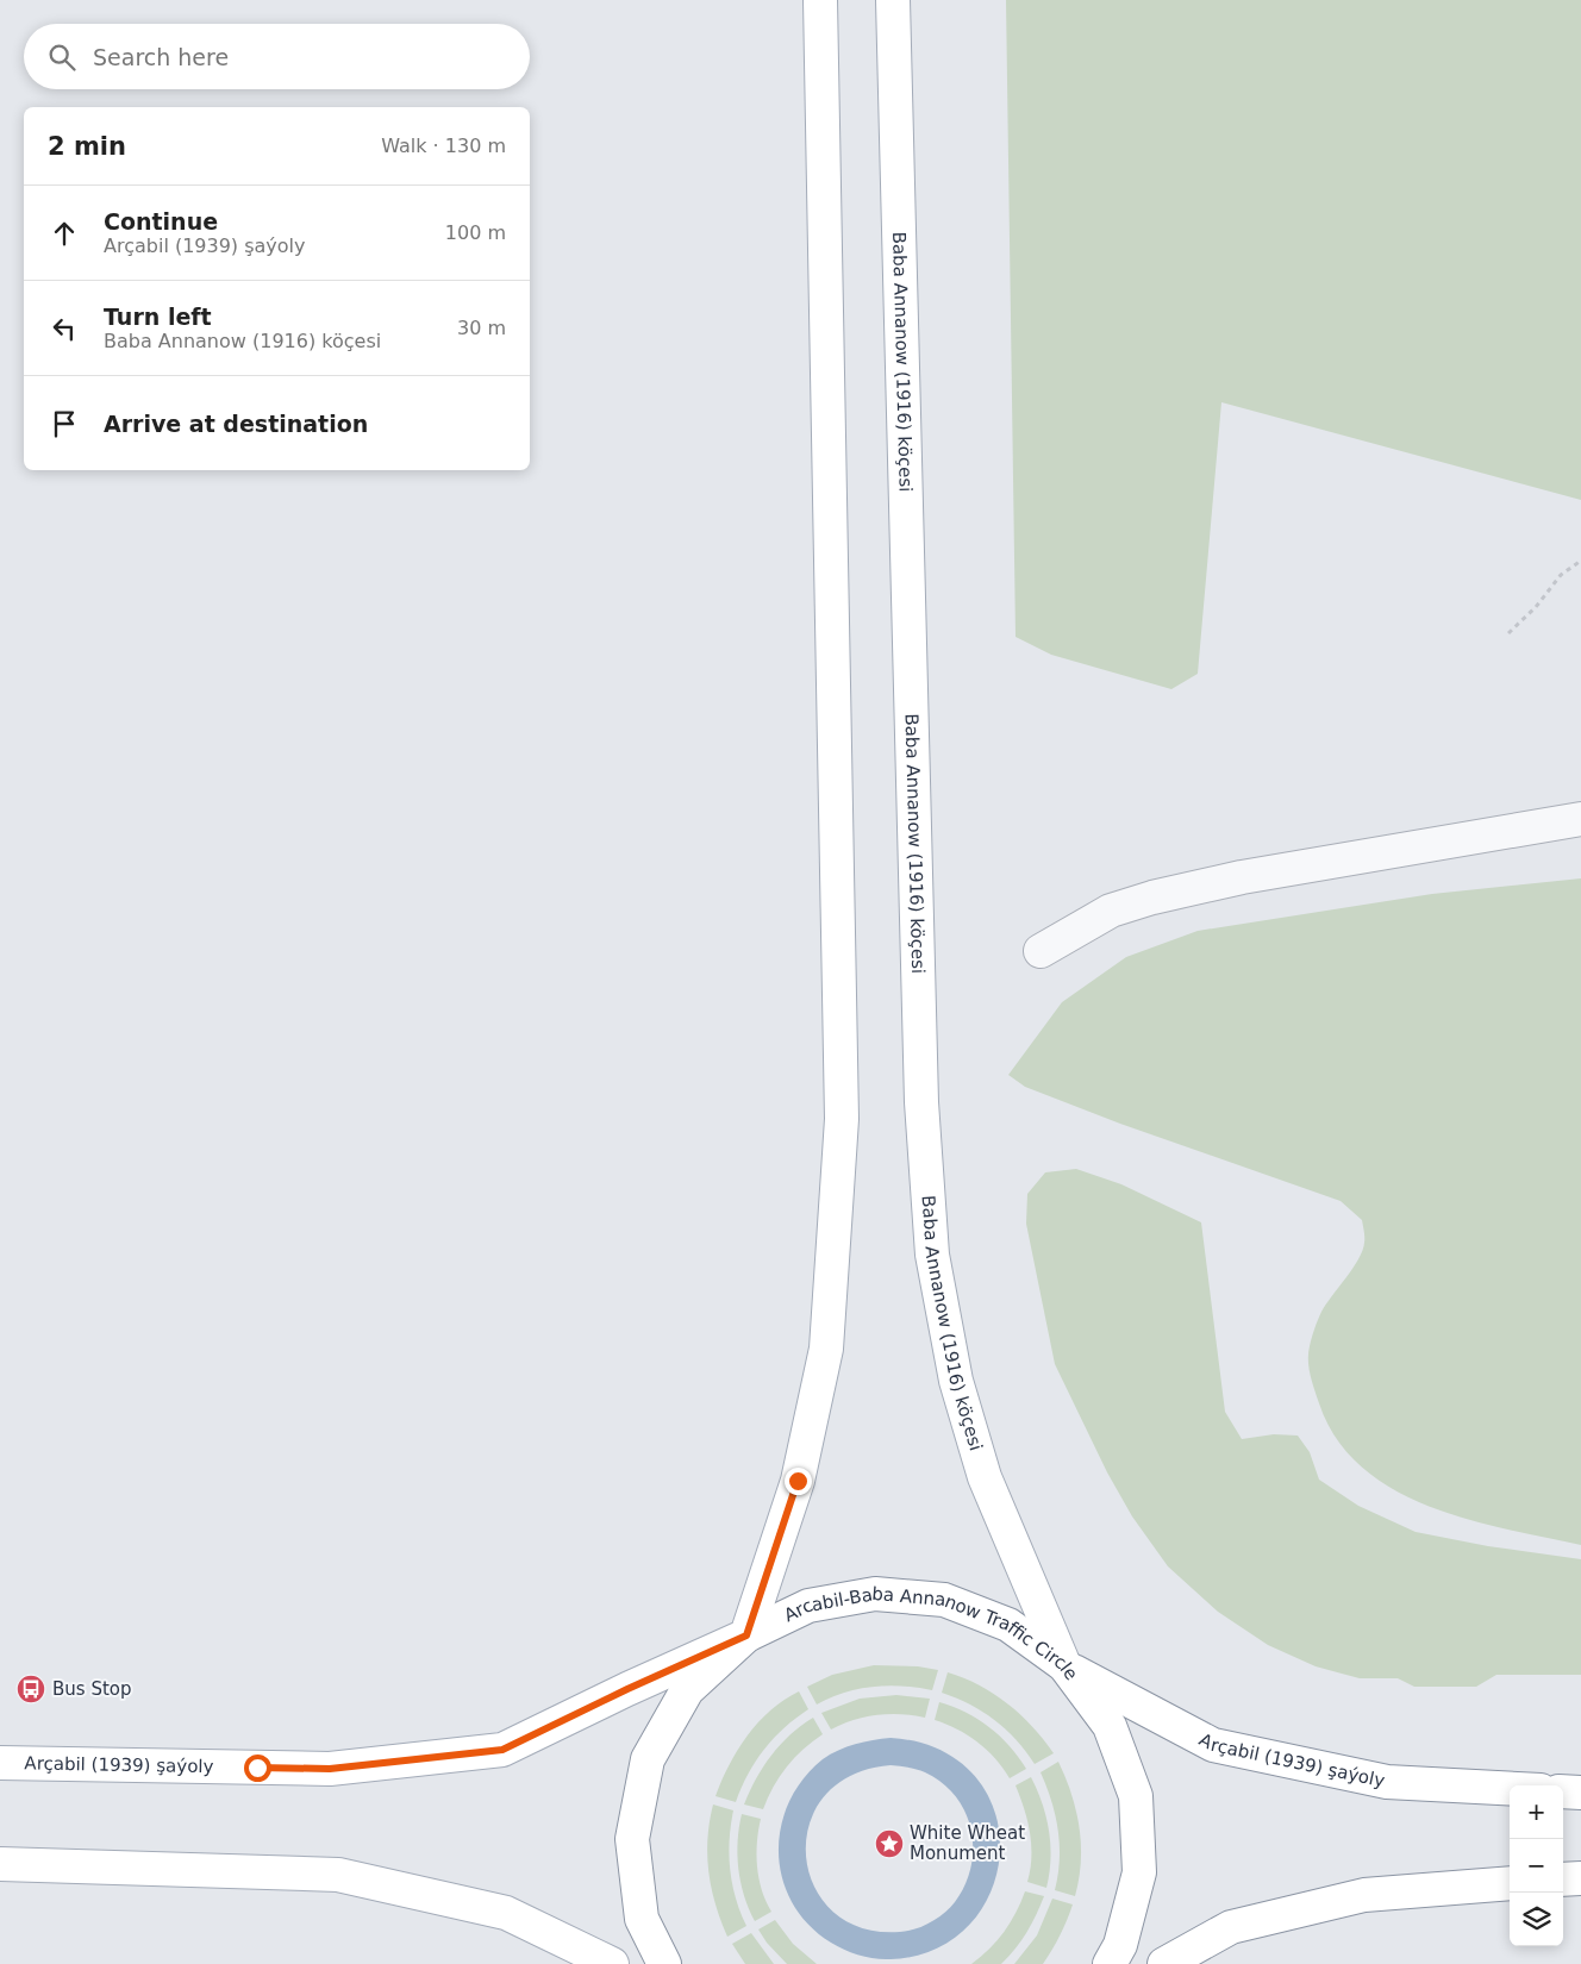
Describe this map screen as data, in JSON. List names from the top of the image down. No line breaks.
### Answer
{"streets":{"main road":["Baba Annanow (1916) köçesi","Arcabil-Baba Annanow Traffic Circle","Arçabil (1939) şaýoly"]},"crossings":[["Baba Annanow (1916) köçesi","Arcabil-Baba Annanow Traffic Circle"],["Baba Annanow (1916) köçesi","Arçabil (1939) şaýoly"],["Arcabil-Baba Annanow Traffic Circle","Arçabil (1939) şaýoly"]],"places":{"bus stop":["Bus Stop"],"place":["White Wheat Monument"]},"page":{"search":"Search here","heading":["2 min","Walk · 130 m"],"list":[["Continue","Arçabil (1939) şaýoly","100 m"],["Turn left","Baba Annanow (1916) köçesi","30 m"],"Arrive at destination"],"map_buttons":["+","−"]}}
